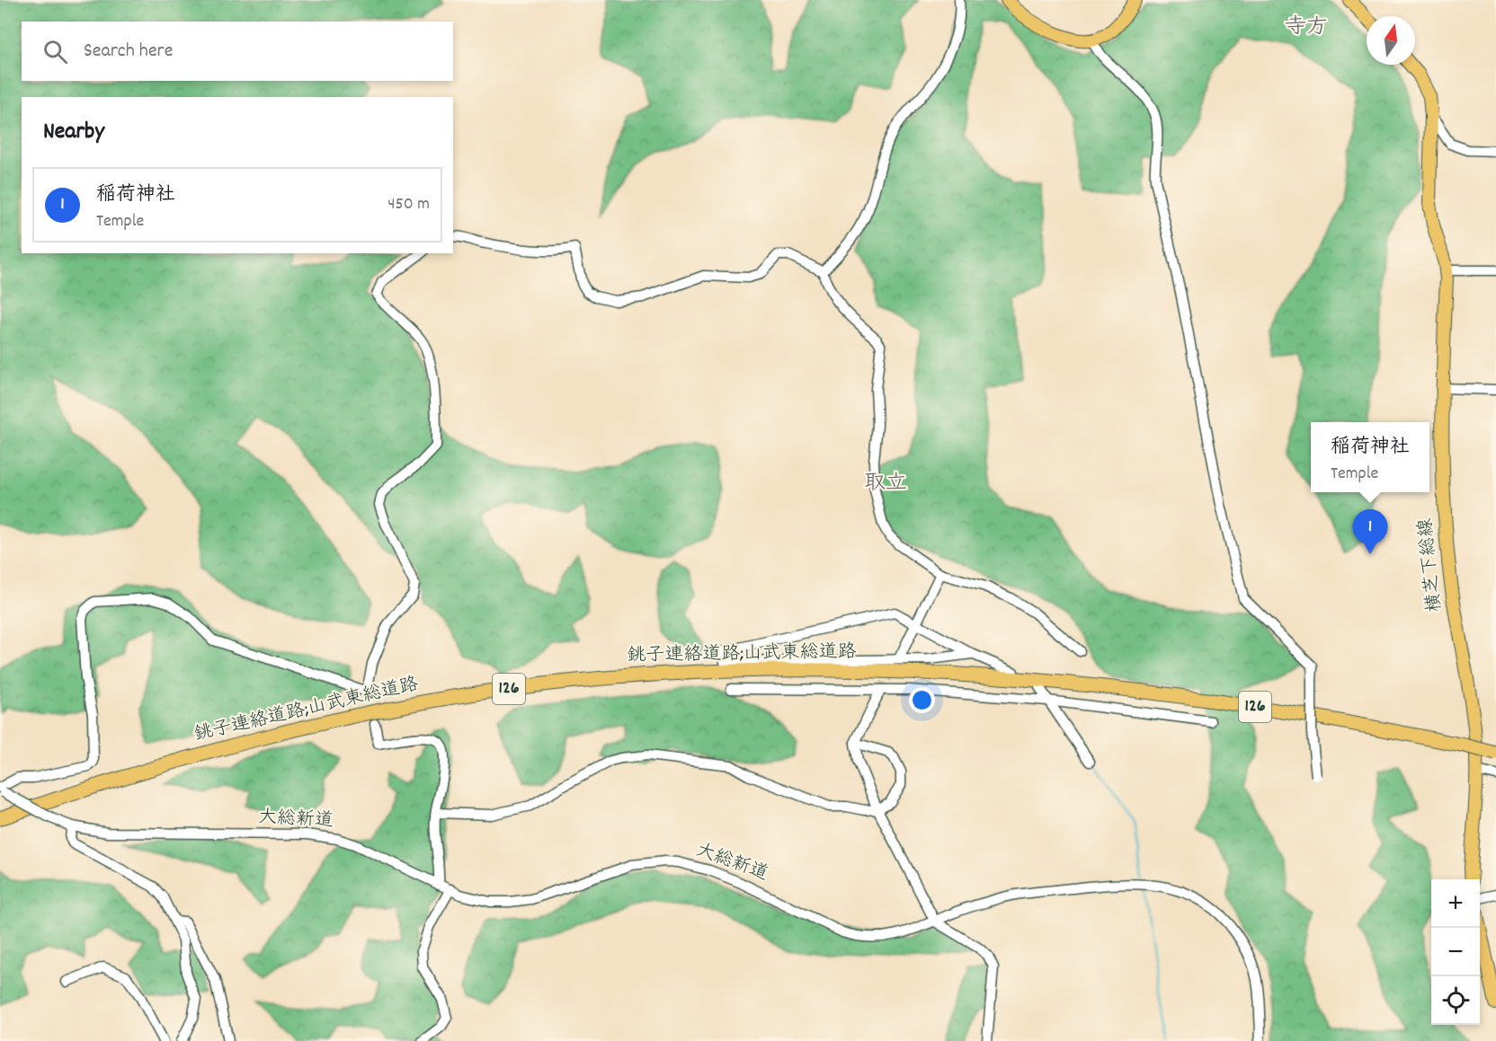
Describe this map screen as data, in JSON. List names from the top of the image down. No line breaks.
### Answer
{"streets":{"highway":["銚子連絡道路;山武東総道路","126"],"main road":["横芝下総線"],"street":["大総新道"]},"districts":["寺方","取立"],"north":"top","page":{"search":"Search here","heading":"Nearby","list":[{"mark":"1","name":"稲荷神社","note":"Temple","value":"450 m"}],"popup":["稲荷神社","Temple"],"pins":"1","map_buttons":["+","−"]}}
